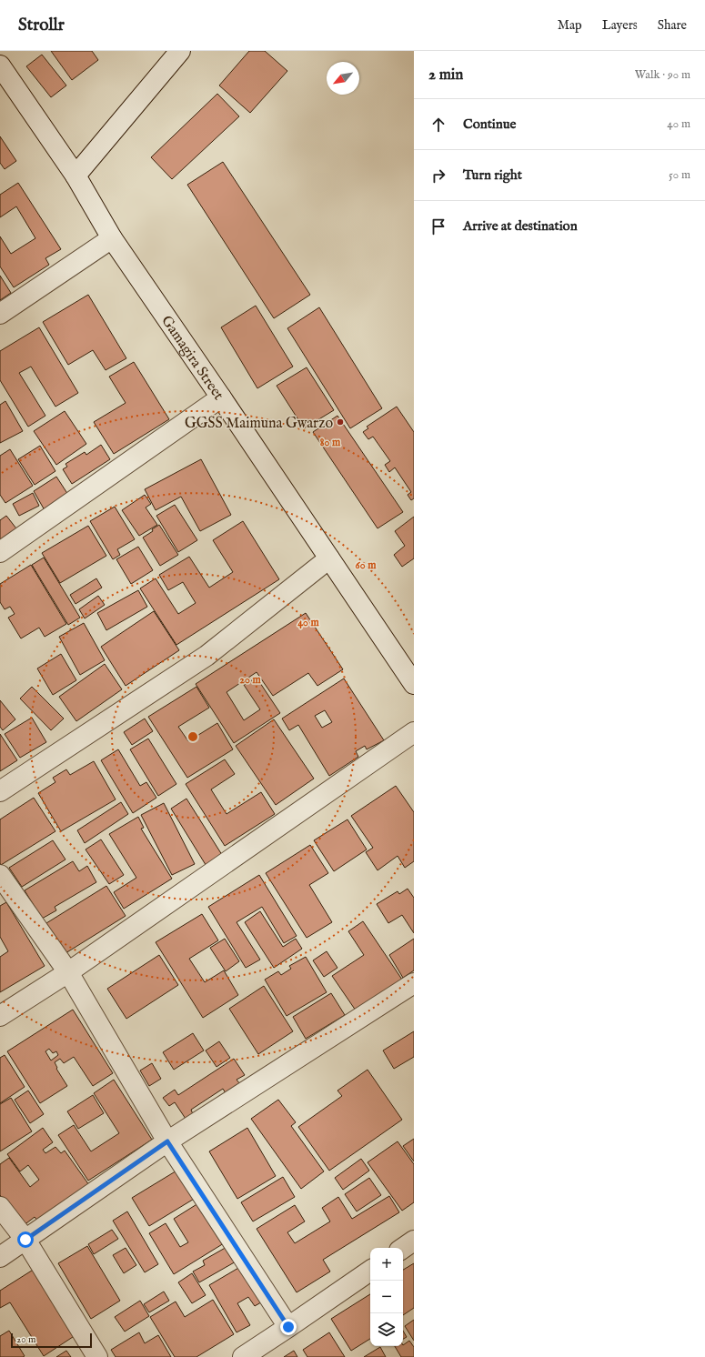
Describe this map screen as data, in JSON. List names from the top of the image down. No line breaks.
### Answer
{"streets":{"street":["Gamagira Street"]},"places":["GGSS Maimuna Gwarzo"],"scale_bar":"20 m","north":"bottom left","page":{"header":"Strollr","nav":["Map","Layers","Share"],"heading":["2 min","Walk · 90 m"],"list":[["Continue","40 m"],["Turn right","50 m"],"Arrive at destination"],"map_buttons":["+","−"],"scale":"20 m"},"rings":["80 m","60 m","40 m","20 m"]}
